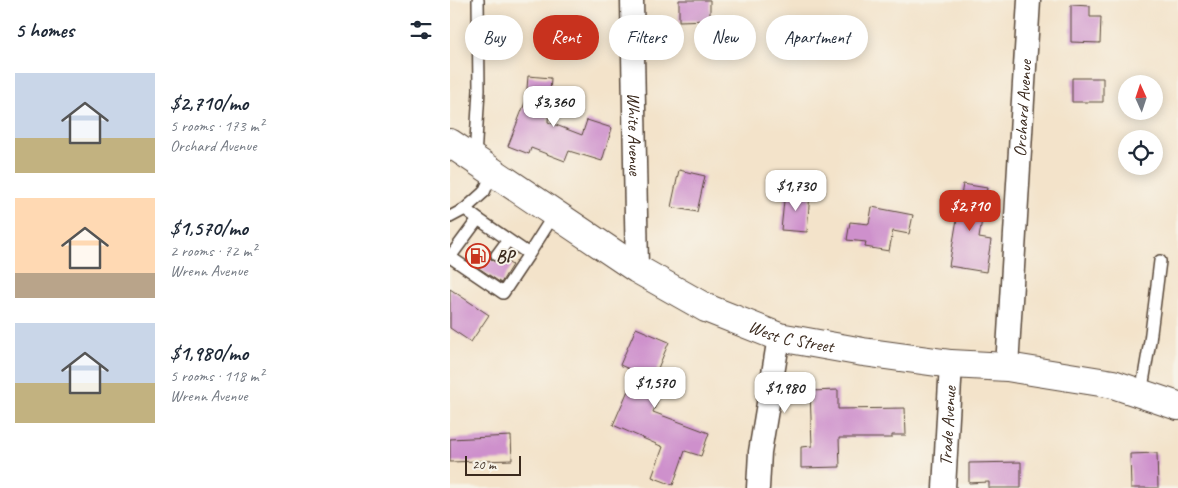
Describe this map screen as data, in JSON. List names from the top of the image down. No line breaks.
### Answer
{"streets":{"main road":["West C Street"],"street":["Orchard Avenue","White Avenue","Trade Avenue"]},"crossings":[["Orchard Avenue","West C Street"],["White Avenue","West C Street"],["West C Street","Trade Avenue"]],"places":{"fuel station":["BP"]},"scale_bar":"20 m","north":"top","page":{"heading":"5 homes","chip":["Buy","Rent","Filters","New","Apartment"],"list":[{"name":"$2,710/mo","note":"5 rooms · 173 m² · Orchard Avenue"},{"name":"$1,570/mo","note":"2 rooms · 72 m² · Wrenn Avenue"},{"name":"$1,980/mo","note":"5 rooms · 118 m² · Wrenn Avenue"}],"price":["$3,360","$1,730","$2,710","$1,570","$1,980"],"scale":"20 m"}}
